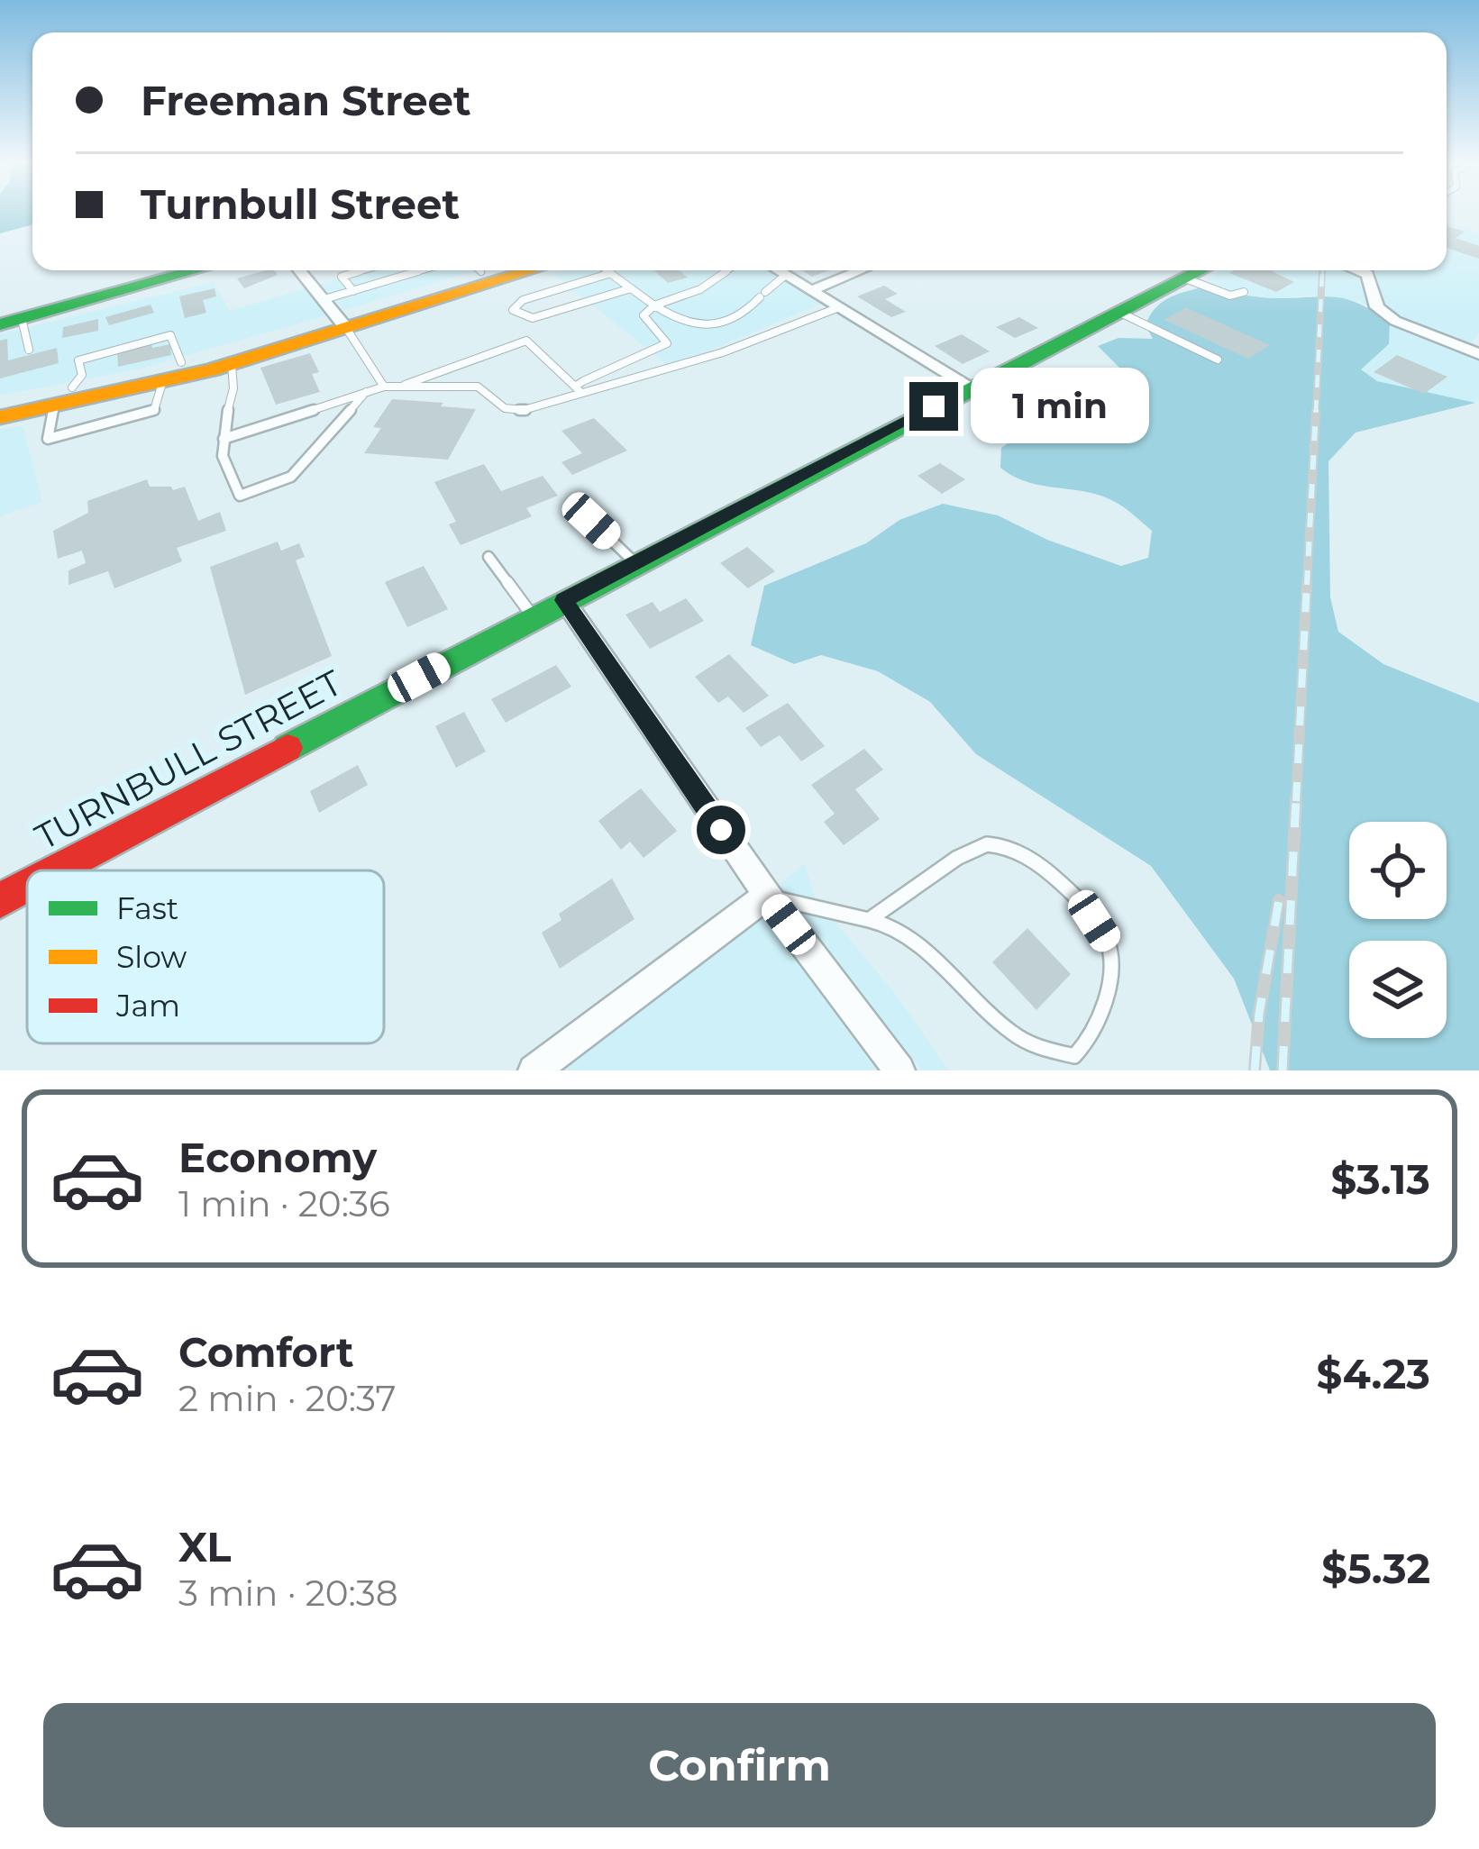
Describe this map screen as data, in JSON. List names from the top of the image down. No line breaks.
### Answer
{"streets":{"street":["TURNBULL STREET"]},"legend":["Fast","Slow","Jam"],"page":{"banner":["Freeman Street","Turnbull Street"],"bubble":"1 min","list":[{"name":"Economy","note":"1 min · 20:36","value":"$3.13"},{"name":"Comfort","note":"2 min · 20:37","value":"$4.23"},{"name":"XL","note":"3 min · 20:38","value":"$5.32"}],"buttons":"Confirm"}}
